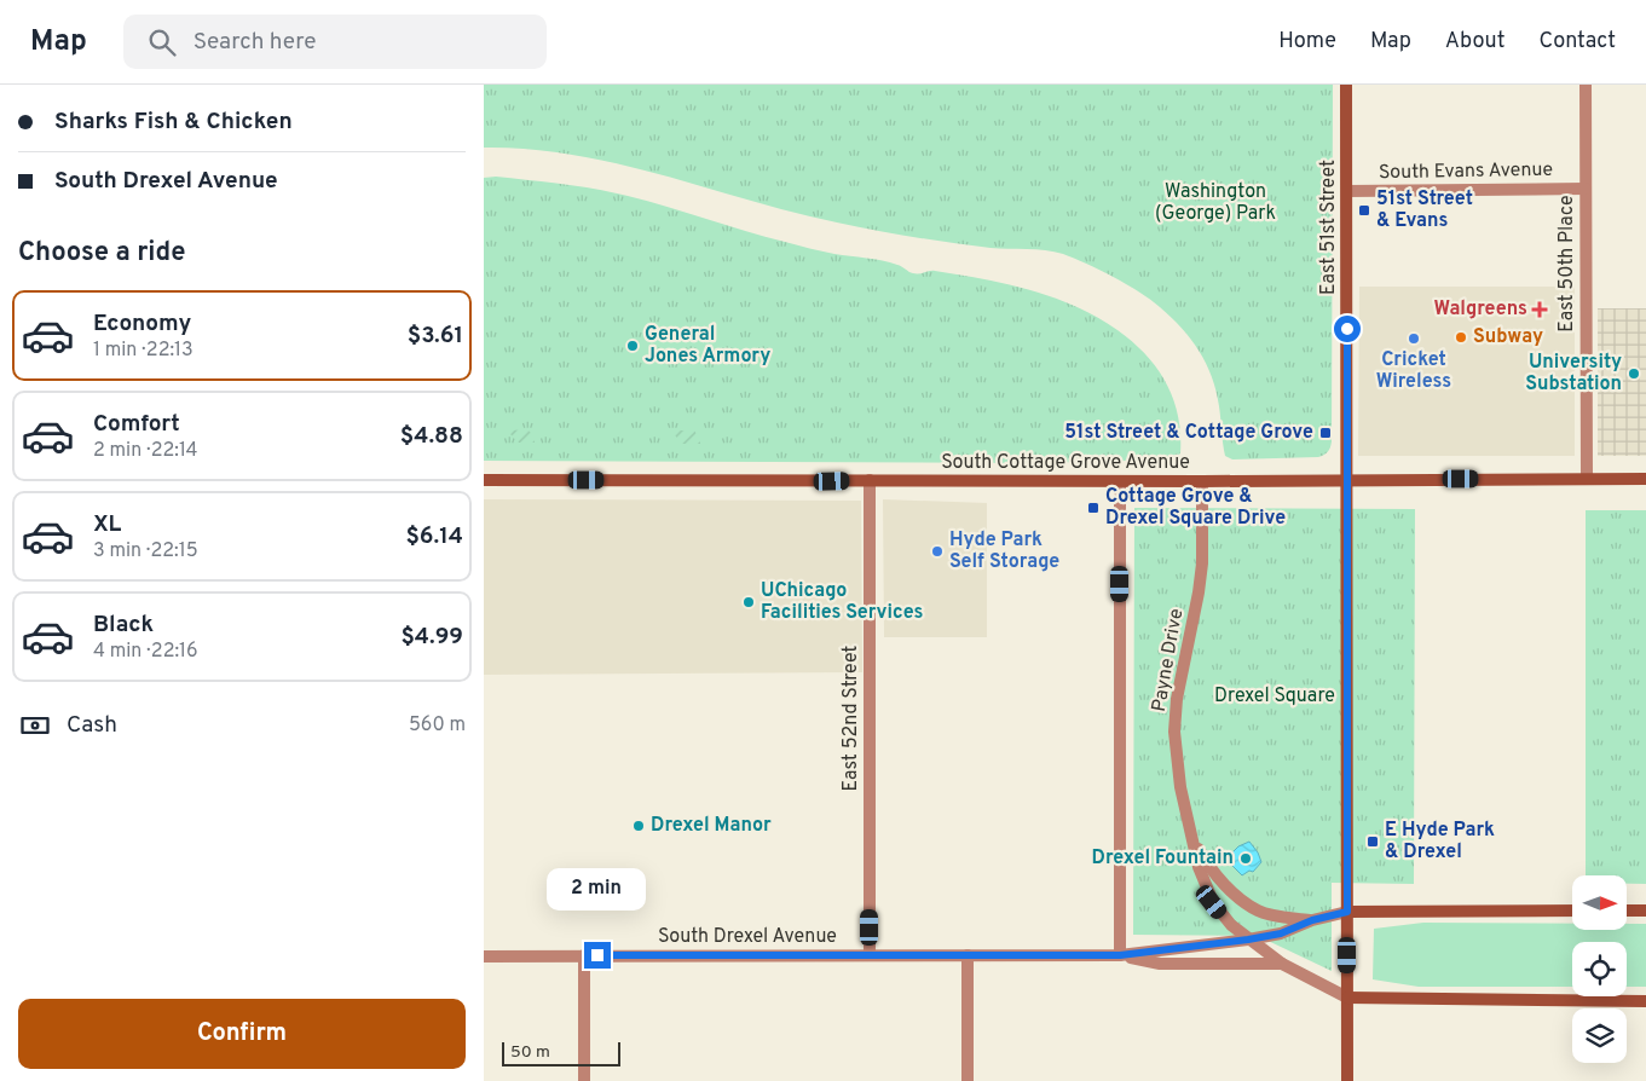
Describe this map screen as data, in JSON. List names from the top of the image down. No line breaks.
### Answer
{"streets":{"main road":["East 51st Street","South Cottage Grove Avenue"],"street":["South Evans Avenue","East 50th Place","Payne Drive","East 52nd Street","South Drexel Avenue"]},"crossings":[["South Evans Avenue","East 51st Street"],["South Evans Avenue","East 50th Place"],["East 51st Street","South Cottage Grove Avenue"],["East 51st Street","South Drexel Avenue"],["East 50th Place","South Cottage Grove Avenue"],["South Cottage Grove Avenue","Payne Drive"],["South Cottage Grove Avenue","East 52nd Street"],["Payne Drive","South Drexel Avenue"],["East 52nd Street","South Drexel Avenue"]],"parks":["Washington (George) Park","Drexel Square"],"places":{"transit":["51st Street & Evans","51st Street & Cottage Grove","Cottage Grove & Drexel Square Drive","E Hyde Park & Drexel"],"health":["Walgreens"],"other":["Subway","Cricket Wireless","General Jones Armory","University Substation","Hyde Park Self Storage","UChicago Facilities Services","Drexel Manor","Drexel Fountain"]},"scale_bar":"50 m","north":"right","page":{"header":"Map","search":"Search here","nav":["Home","Map","About","Contact"],"banner":["Sharks Fish & Chicken","South Drexel Avenue"],"heading":"Choose a ride","list":[{"name":"Economy","note":"1 min · 22:13","value":"$3.61"},{"name":"Comfort","note":"2 min · 22:14","value":"$4.88"},{"name":"XL","note":"3 min · 22:15","value":"$6.14"},{"name":"Black","note":"4 min · 22:16","value":"$4.99"}],"pay":["Cash","560 m"],"bubble":"2 min","buttons":"Confirm","scale":"50 m"}}
